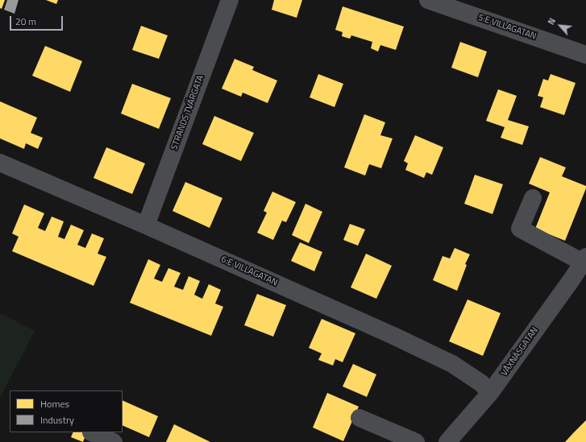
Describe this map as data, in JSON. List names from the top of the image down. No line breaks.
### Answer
{"streets":{"street":["5:E VILLAGATAN","STRANDS TVÄRGATA","6:E VILLAGATAN","VÅXNÄSGATAN"]},"crossings":[["STRANDS TVÄRGATA","6:E VILLAGATAN"],["6:E VILLAGATAN","VÅXNÄSGATAN"]],"legend":["Homes","Industry"],"scale_bar":"20 m","north":"top left"}
